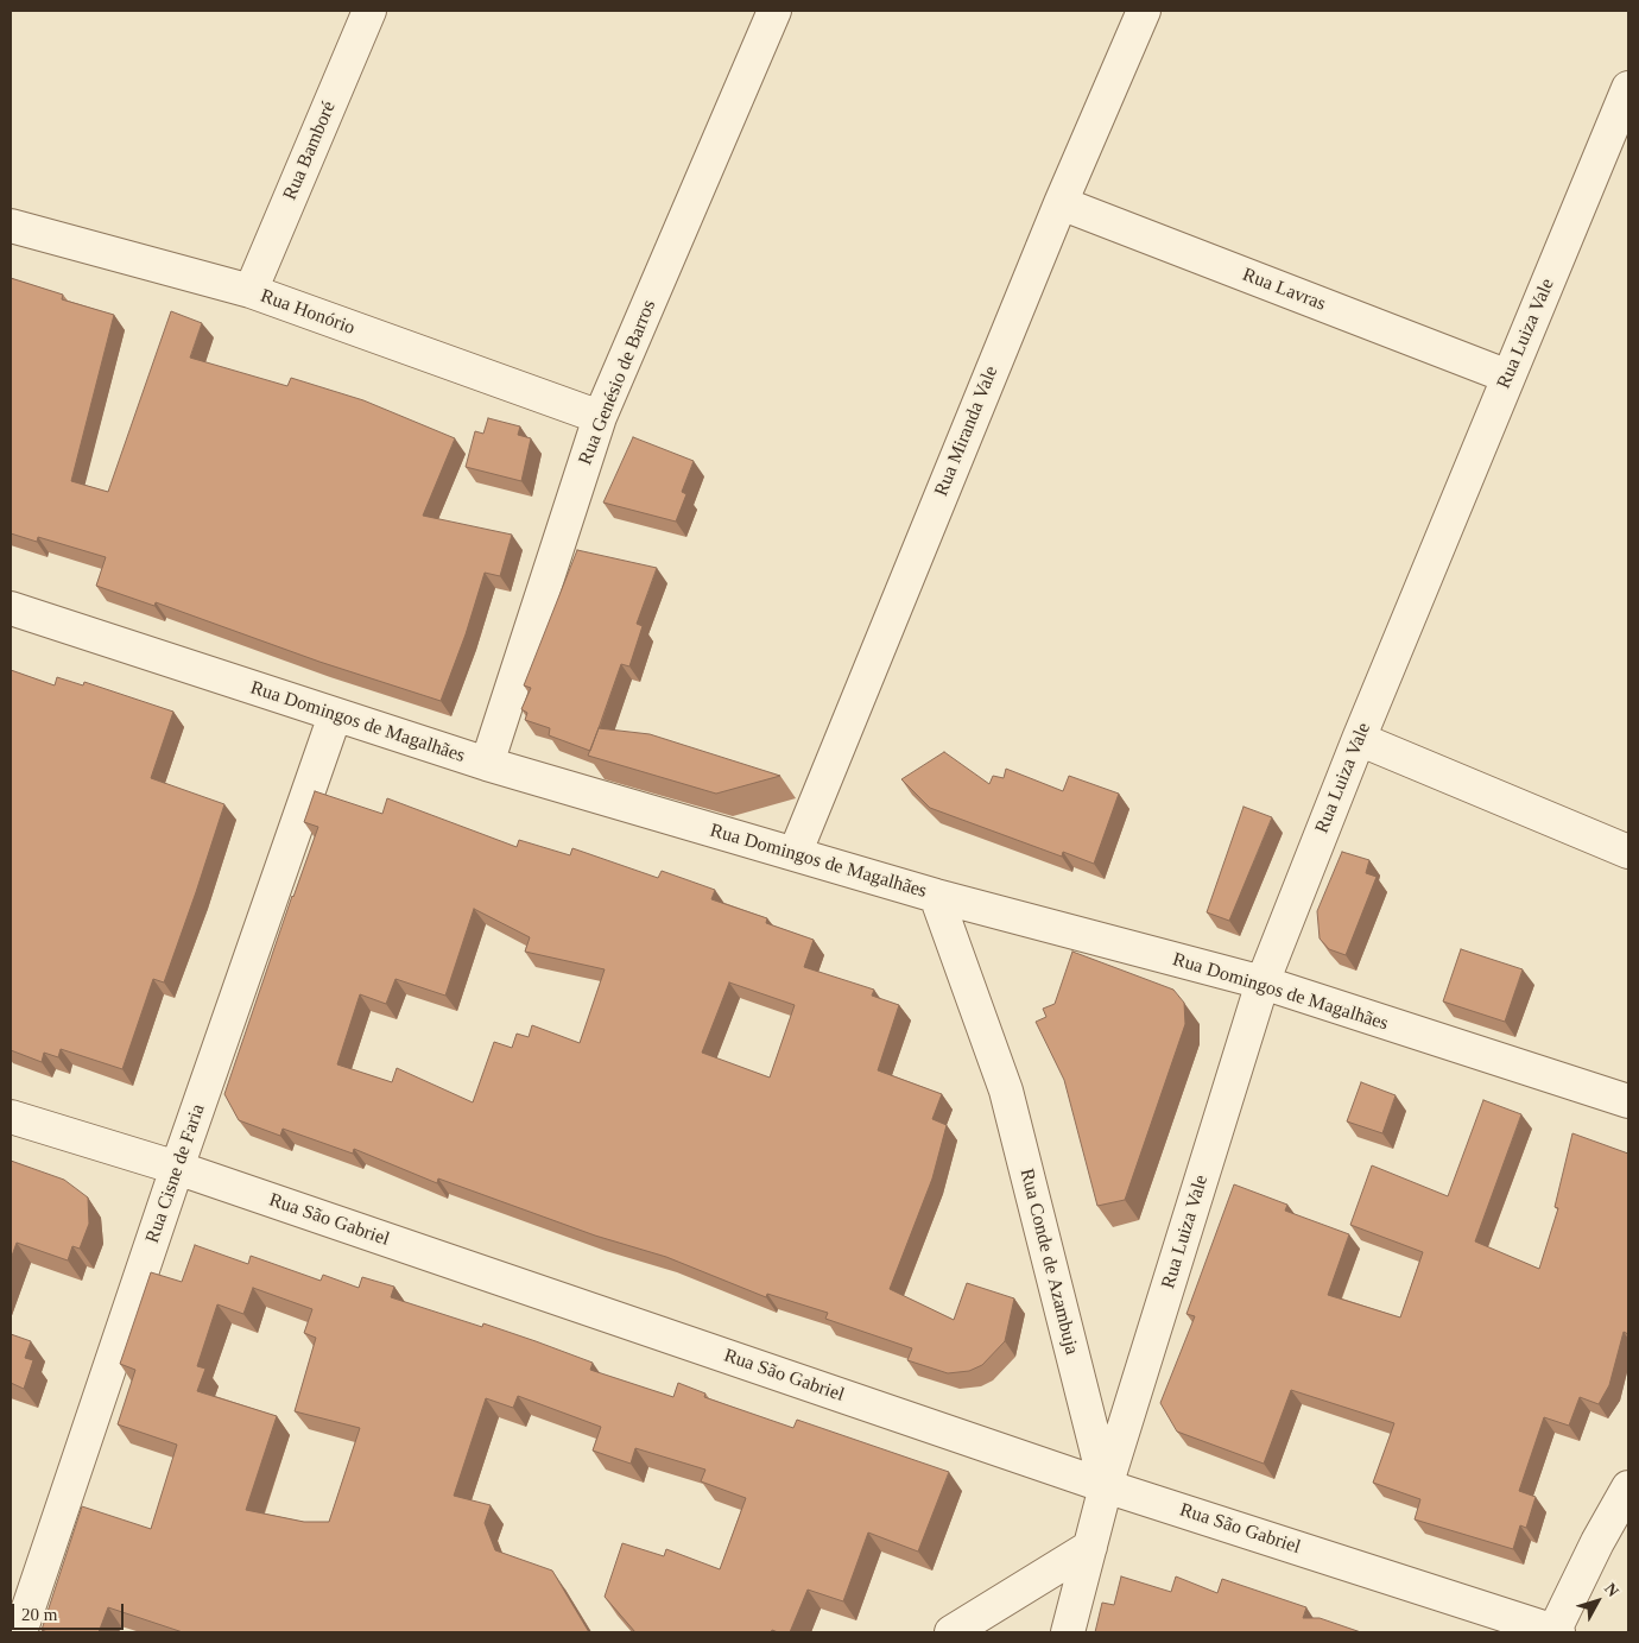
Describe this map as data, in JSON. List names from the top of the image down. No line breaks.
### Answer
{"streets":{"street":["Rua Bamboré","Rua Lavras","Rua Honório","Rua Luiza Vale","Rua Genésio de Barros","Rua Miranda Vale","Rua Domingos de Magalhães","Rua Cisne de Faria","Rua São Gabriel","Rua Conde de Azambuja"]},"crossings":[["Rua Bamboré","Rua Honório"],["Rua Lavras","Rua Luiza Vale"],["Rua Lavras","Rua Miranda Vale"],["Rua Honório","Rua Genésio de Barros"],["Rua Luiza Vale","Rua Domingos de Magalhães"],["Rua Luiza Vale","Rua São Gabriel"],["Rua Luiza Vale","Rua Conde de Azambuja"],["Rua Genésio de Barros","Rua Domingos de Magalhães"],["Rua Miranda Vale","Rua Domingos de Magalhães"],["Rua Domingos de Magalhães","Rua Cisne de Faria"],["Rua Domingos de Magalhães","Rua Conde de Azambuja"],["Rua Cisne de Faria","Rua São Gabriel"],["Rua São Gabriel","Rua Conde de Azambuja"]],"scale_bar":"20 m","north":"top right"}
